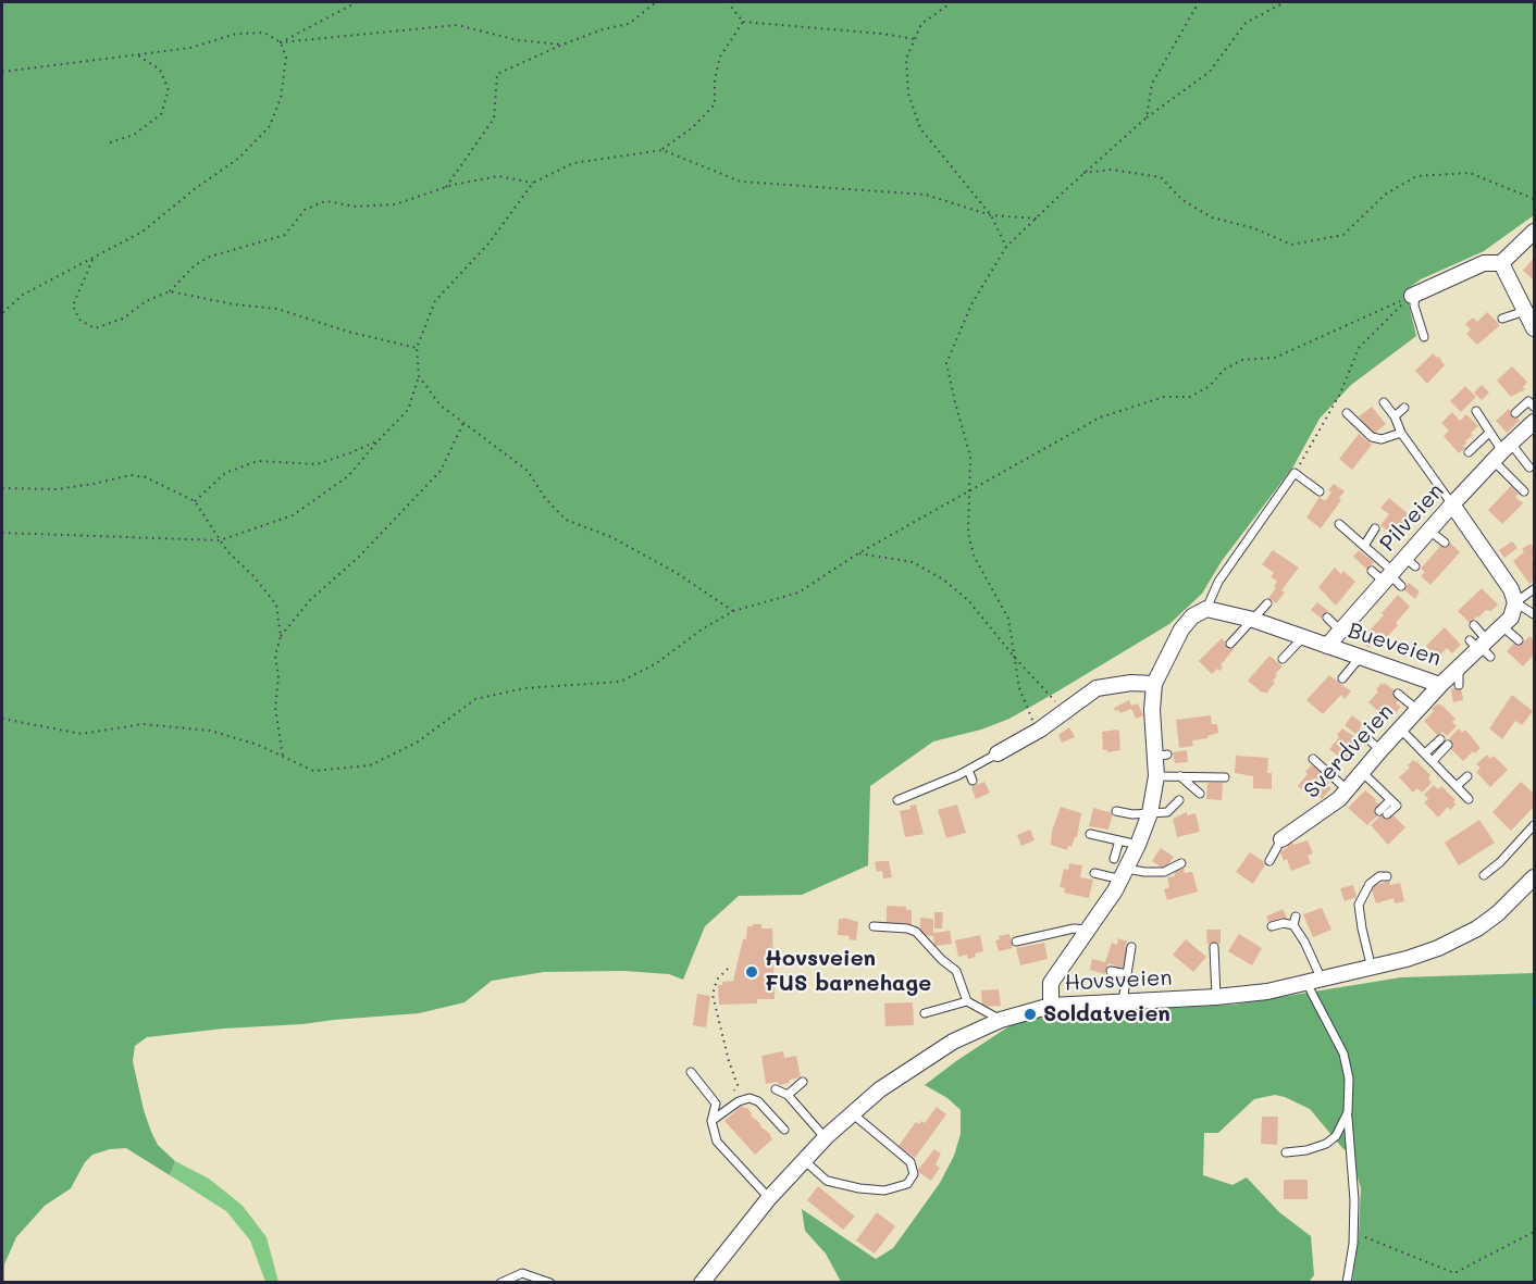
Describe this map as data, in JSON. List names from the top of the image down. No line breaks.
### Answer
{"streets":{"street":["Pilveien","Bueveien","Sverdveien","Hovsveien"]},"crossings":[["Pilveien","Bueveien"],["Bueveien","Sverdveien"]],"places":["Hovsveien FUS barnehage","Soldatveien"]}
